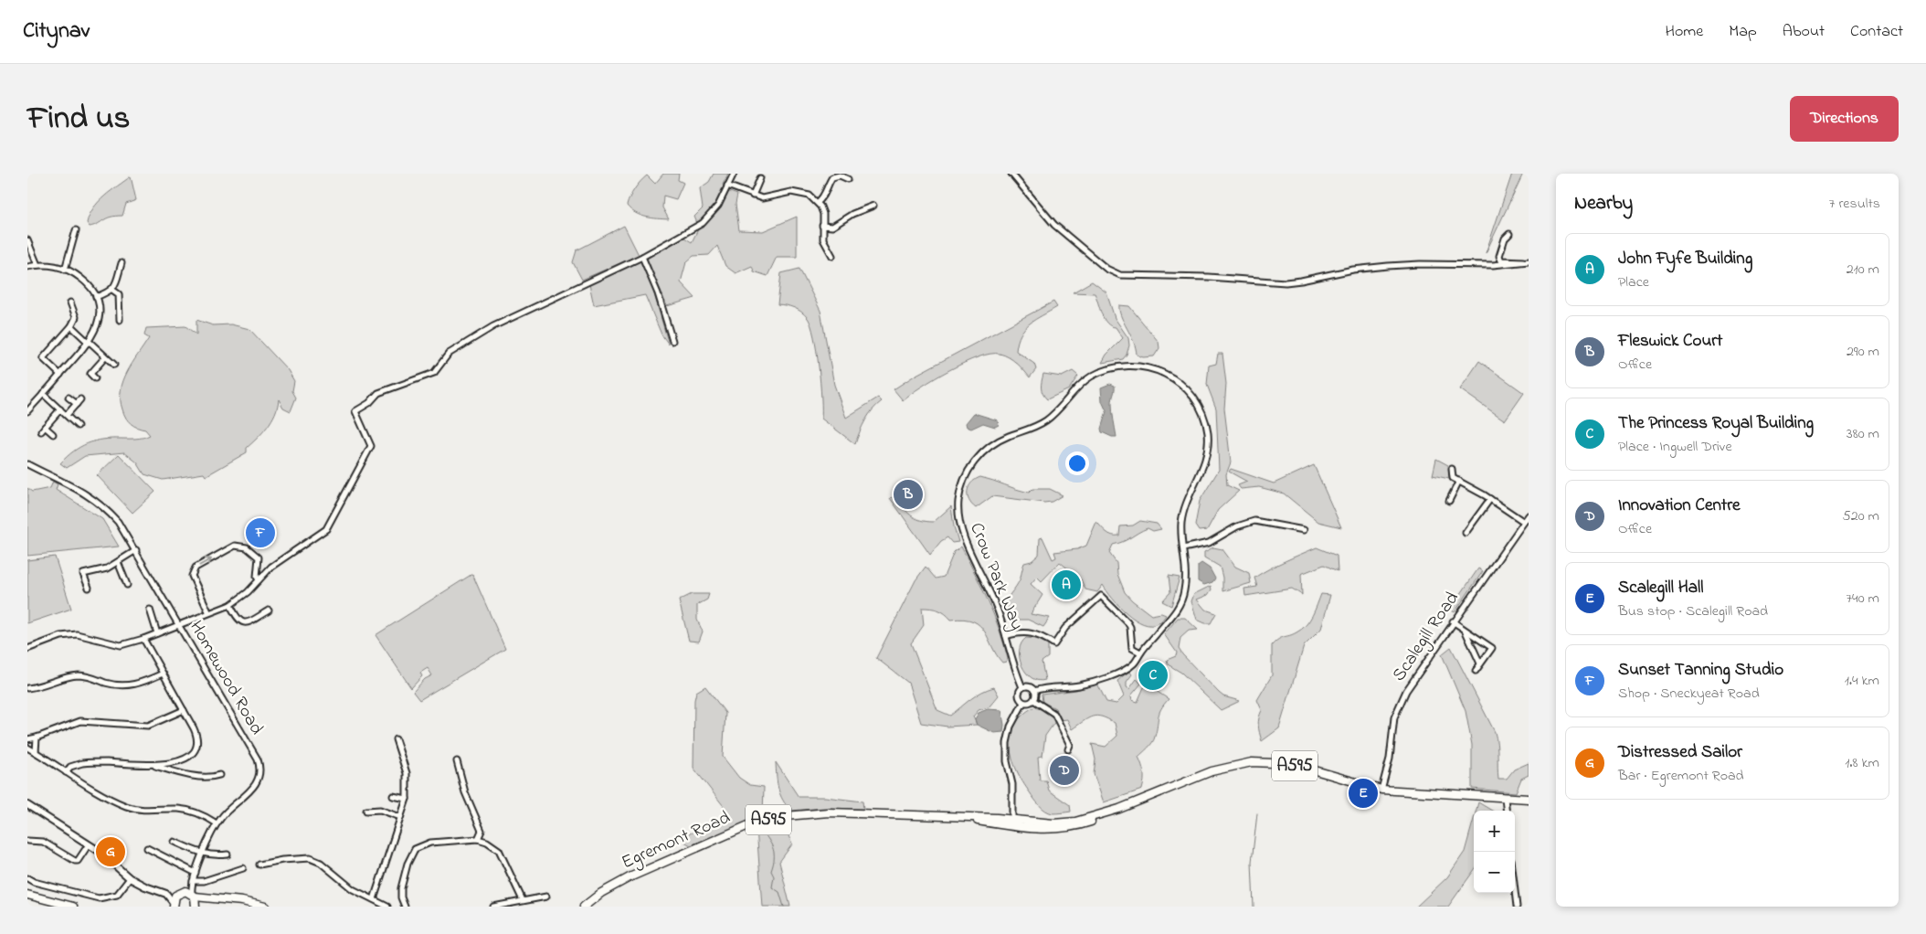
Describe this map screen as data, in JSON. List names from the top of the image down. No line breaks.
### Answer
{"streets":{"highway":["A595","Egremont Road"],"street":["Crow Park Way","Scalegill Road","Homewood Road"]},"crossings":[["Scalegill Road","A595"],["Scalegill Road","Egremont Road"],["A595","Egremont Road"]],"page":{"header":"Citynav","nav":["Home","Map","About","Contact"],"title":"Find us","buttons":"Directions","heading":["Nearby","7 results"],"list":[{"mark":"A","name":"John Fyfe Building","note":"Place","value":"210 m"},{"mark":"B","name":"Fleswick Court","note":"Office","value":"290 m"},{"mark":"C","name":"The Princess Royal Building","note":"Place · Ingwell Drive","value":"380 m"},{"mark":"D","name":"Innovation Centre","note":"Office","value":"520 m"},{"mark":"E","name":"Scalegill Hall","note":"Bus stop · Scalegill Road","value":"740 m"},{"mark":"F","name":"Sunset Tanning Studio","note":"Shop · Sneckyeat Road","value":"1.4 km"},{"mark":"G","name":"Distressed Sailor","note":"Bar · Egremont Road","value":"1.8 km"}],"pins":["B","F","A","C","D","E","G"],"map_buttons":["+","−"]}}
